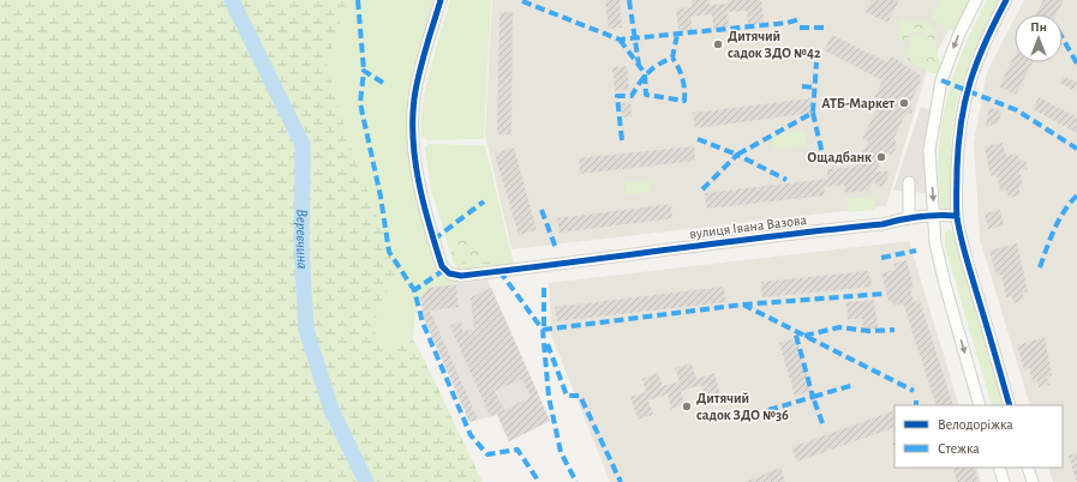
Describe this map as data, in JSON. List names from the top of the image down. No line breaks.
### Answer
{"streets":{"street":["вулиця Івана Вазова"]},"water":["Веревчина"],"places":["Дитячий садок ЗДО №42","АТБ-Маркет","Ощадбанк","Дитячий садок ЗДО №36"],"legend":["Велодоріжка","Стежка"],"north":"top"}
